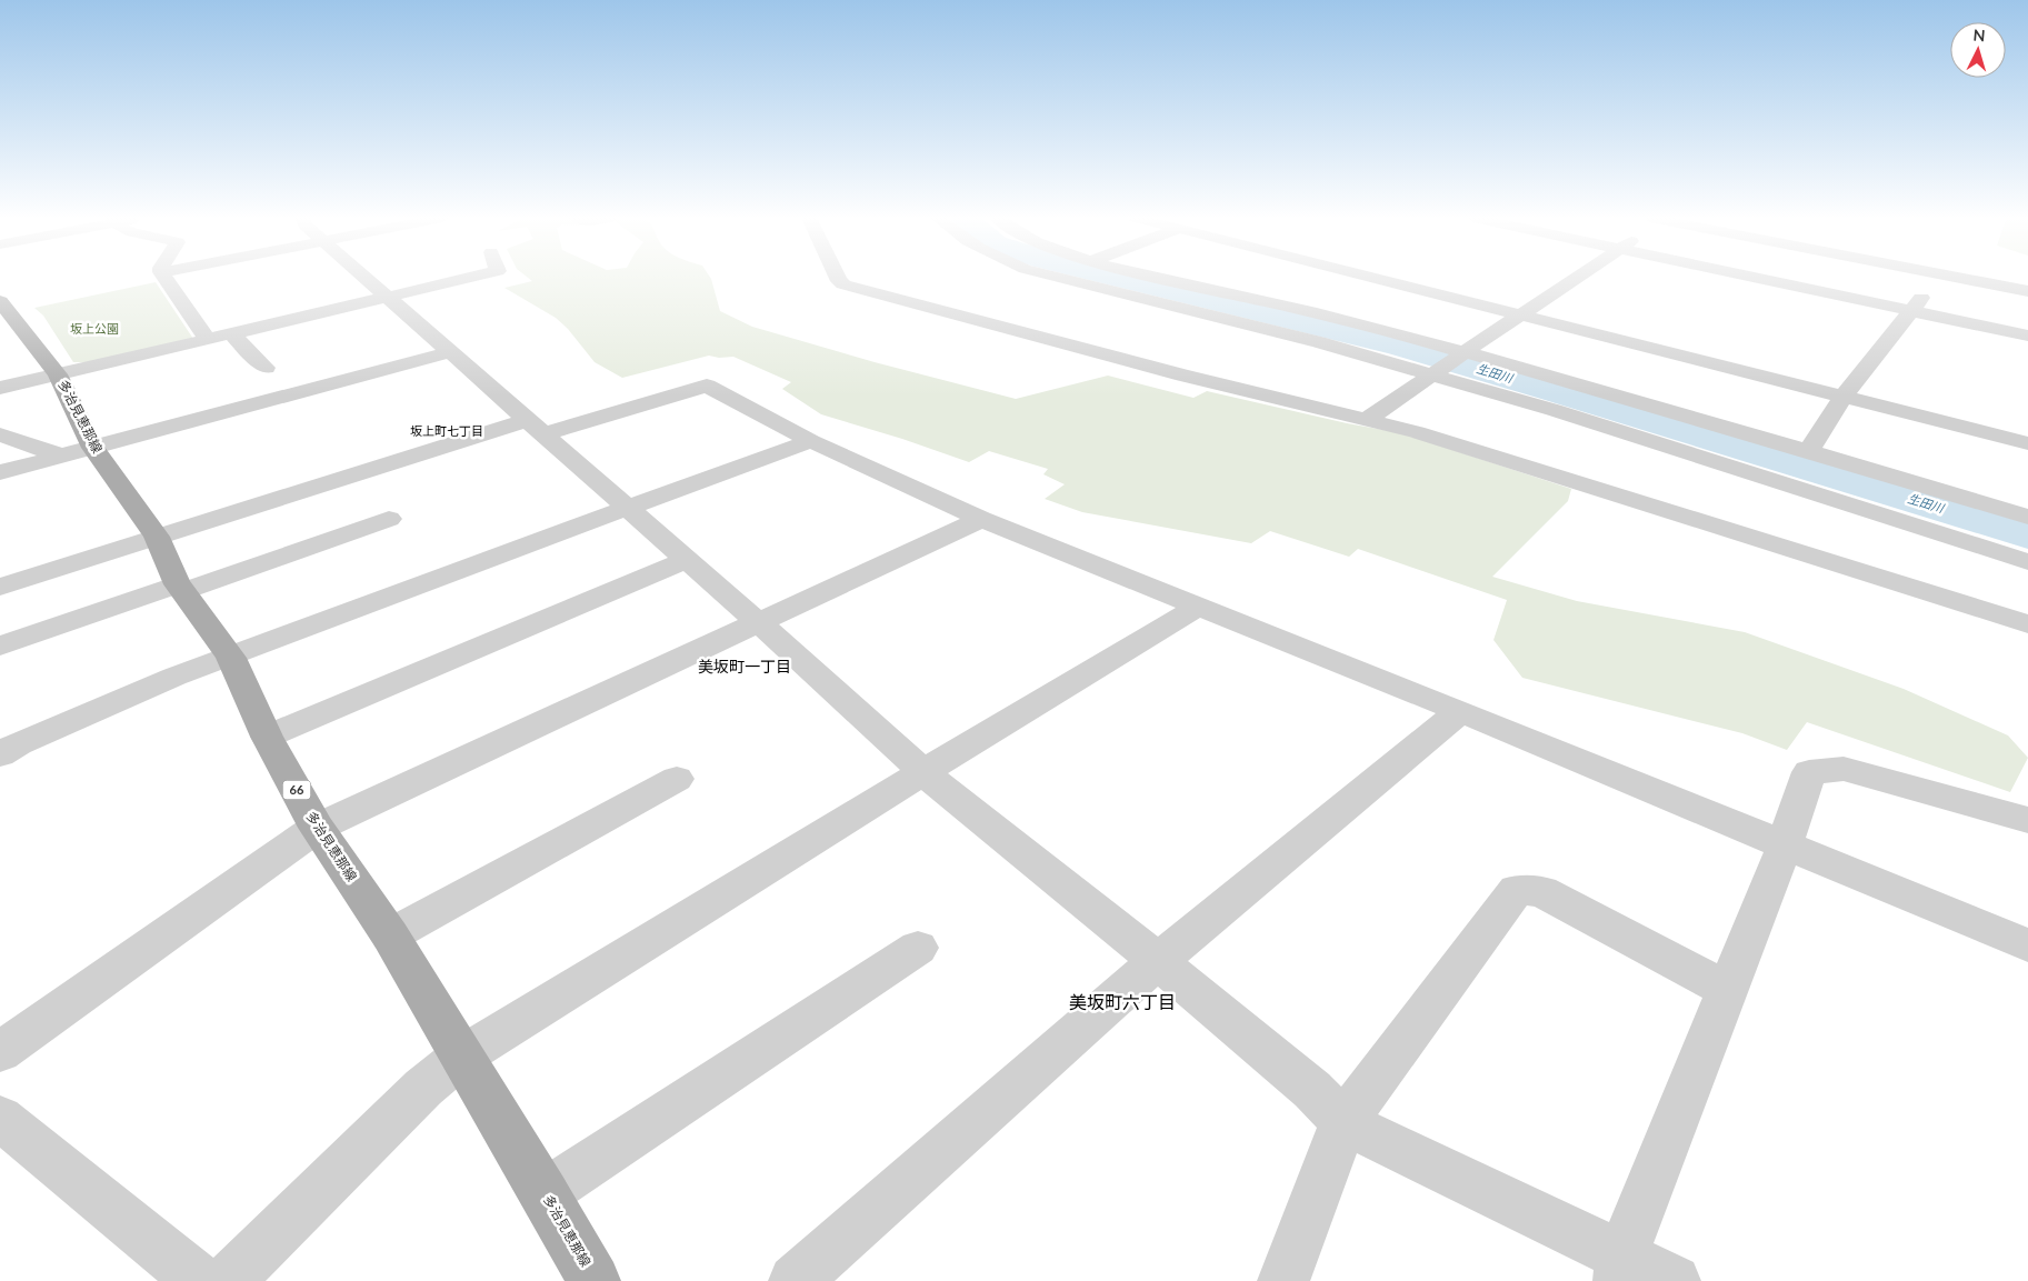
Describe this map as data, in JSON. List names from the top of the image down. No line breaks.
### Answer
{"streets":{"main road":["多治見恵那線","66"]},"districts":["坂上町七丁目","美坂町一丁目","美坂町六丁目"],"water":["生田川"],"parks":["坂上公園"],"north":"top"}
